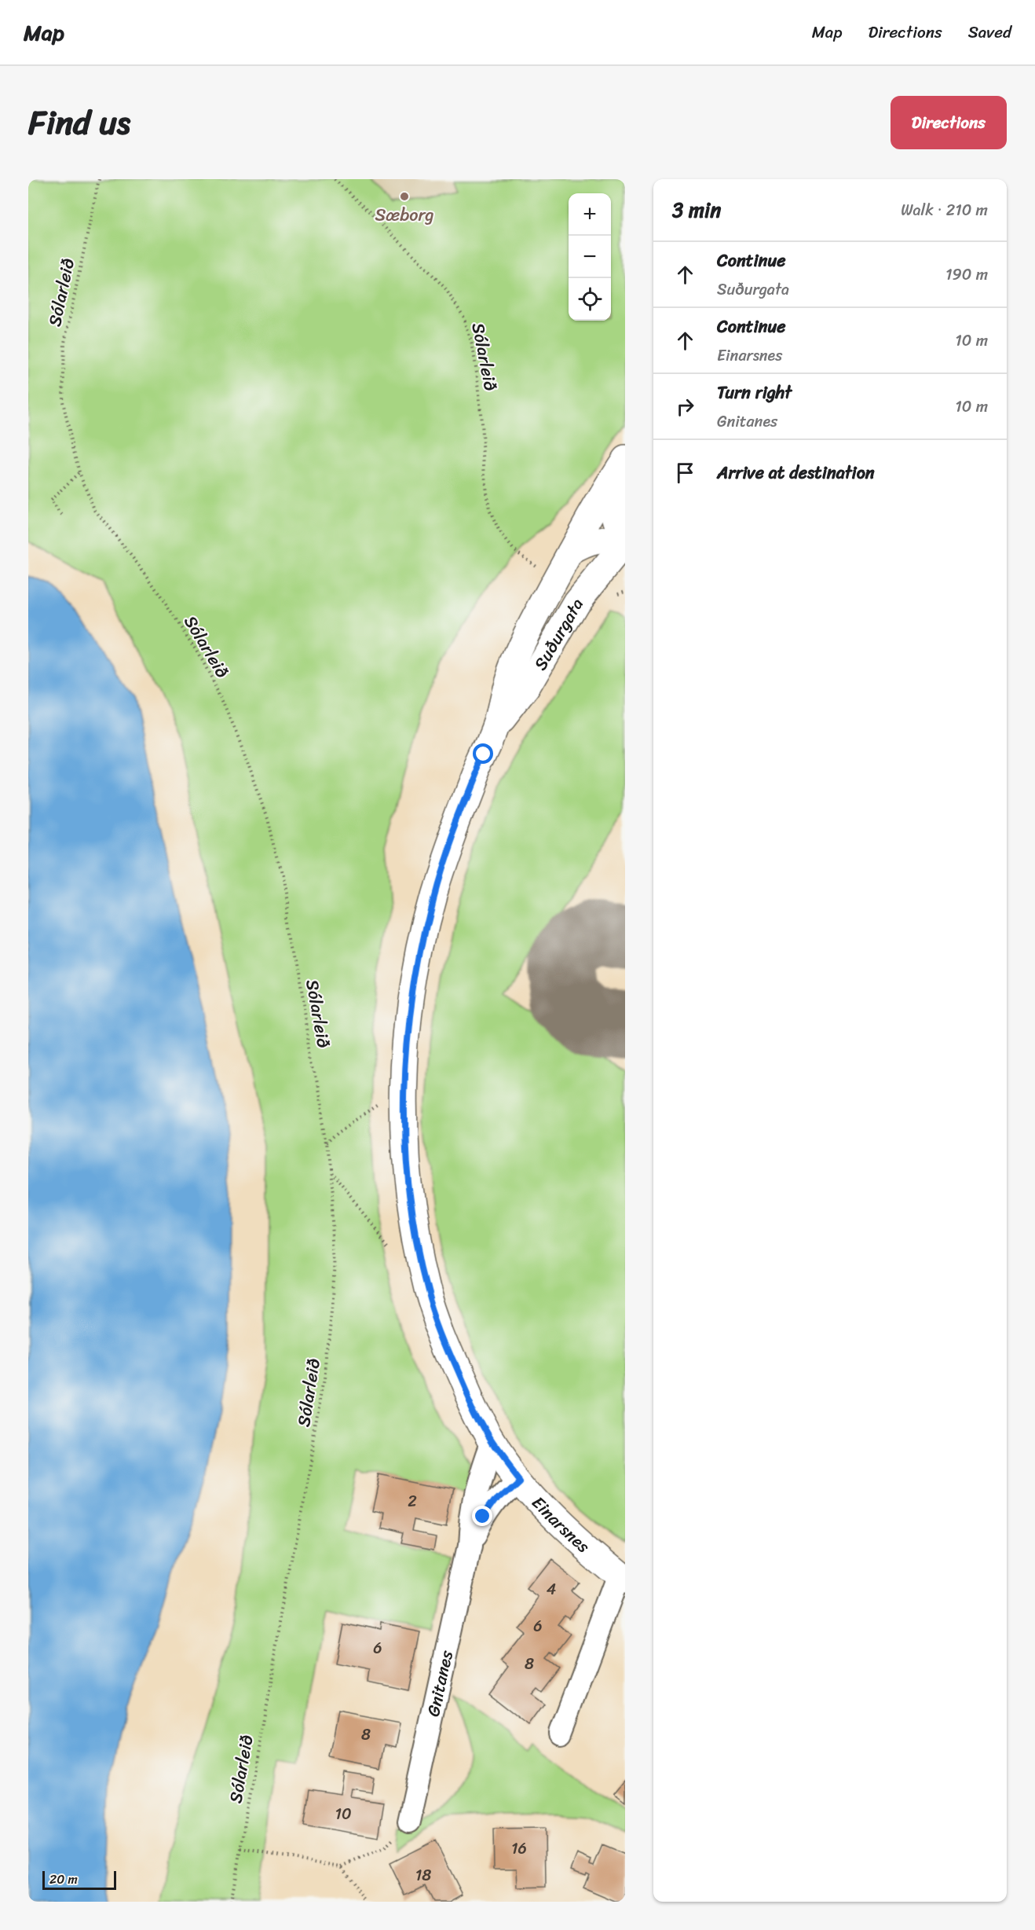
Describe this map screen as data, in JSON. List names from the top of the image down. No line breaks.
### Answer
{"streets":{"street":["Suðurgata","Einarsnes","Gnitanes"],"path":["Sólarleið"]},"crossings":[["Suðurgata","Einarsnes"],["Suðurgata","Gnitanes"],["Einarsnes","Gnitanes"]],"places":["Sæborg"],"house_numbers":["2","4","6","6","8","8","10","16","18"],"scale_bar":"20 m","page":{"header":"Map","nav":["Map","Directions","Saved"],"title":"Find us","buttons":"Directions","heading":["3 min","Walk · 210 m"],"map_buttons":["+","−"],"list":[["Continue","Suðurgata","190 m"],["Continue","Einarsnes","10 m"],["Turn right","Gnitanes","10 m"],"Arrive at destination"],"scale":"20 m"}}
